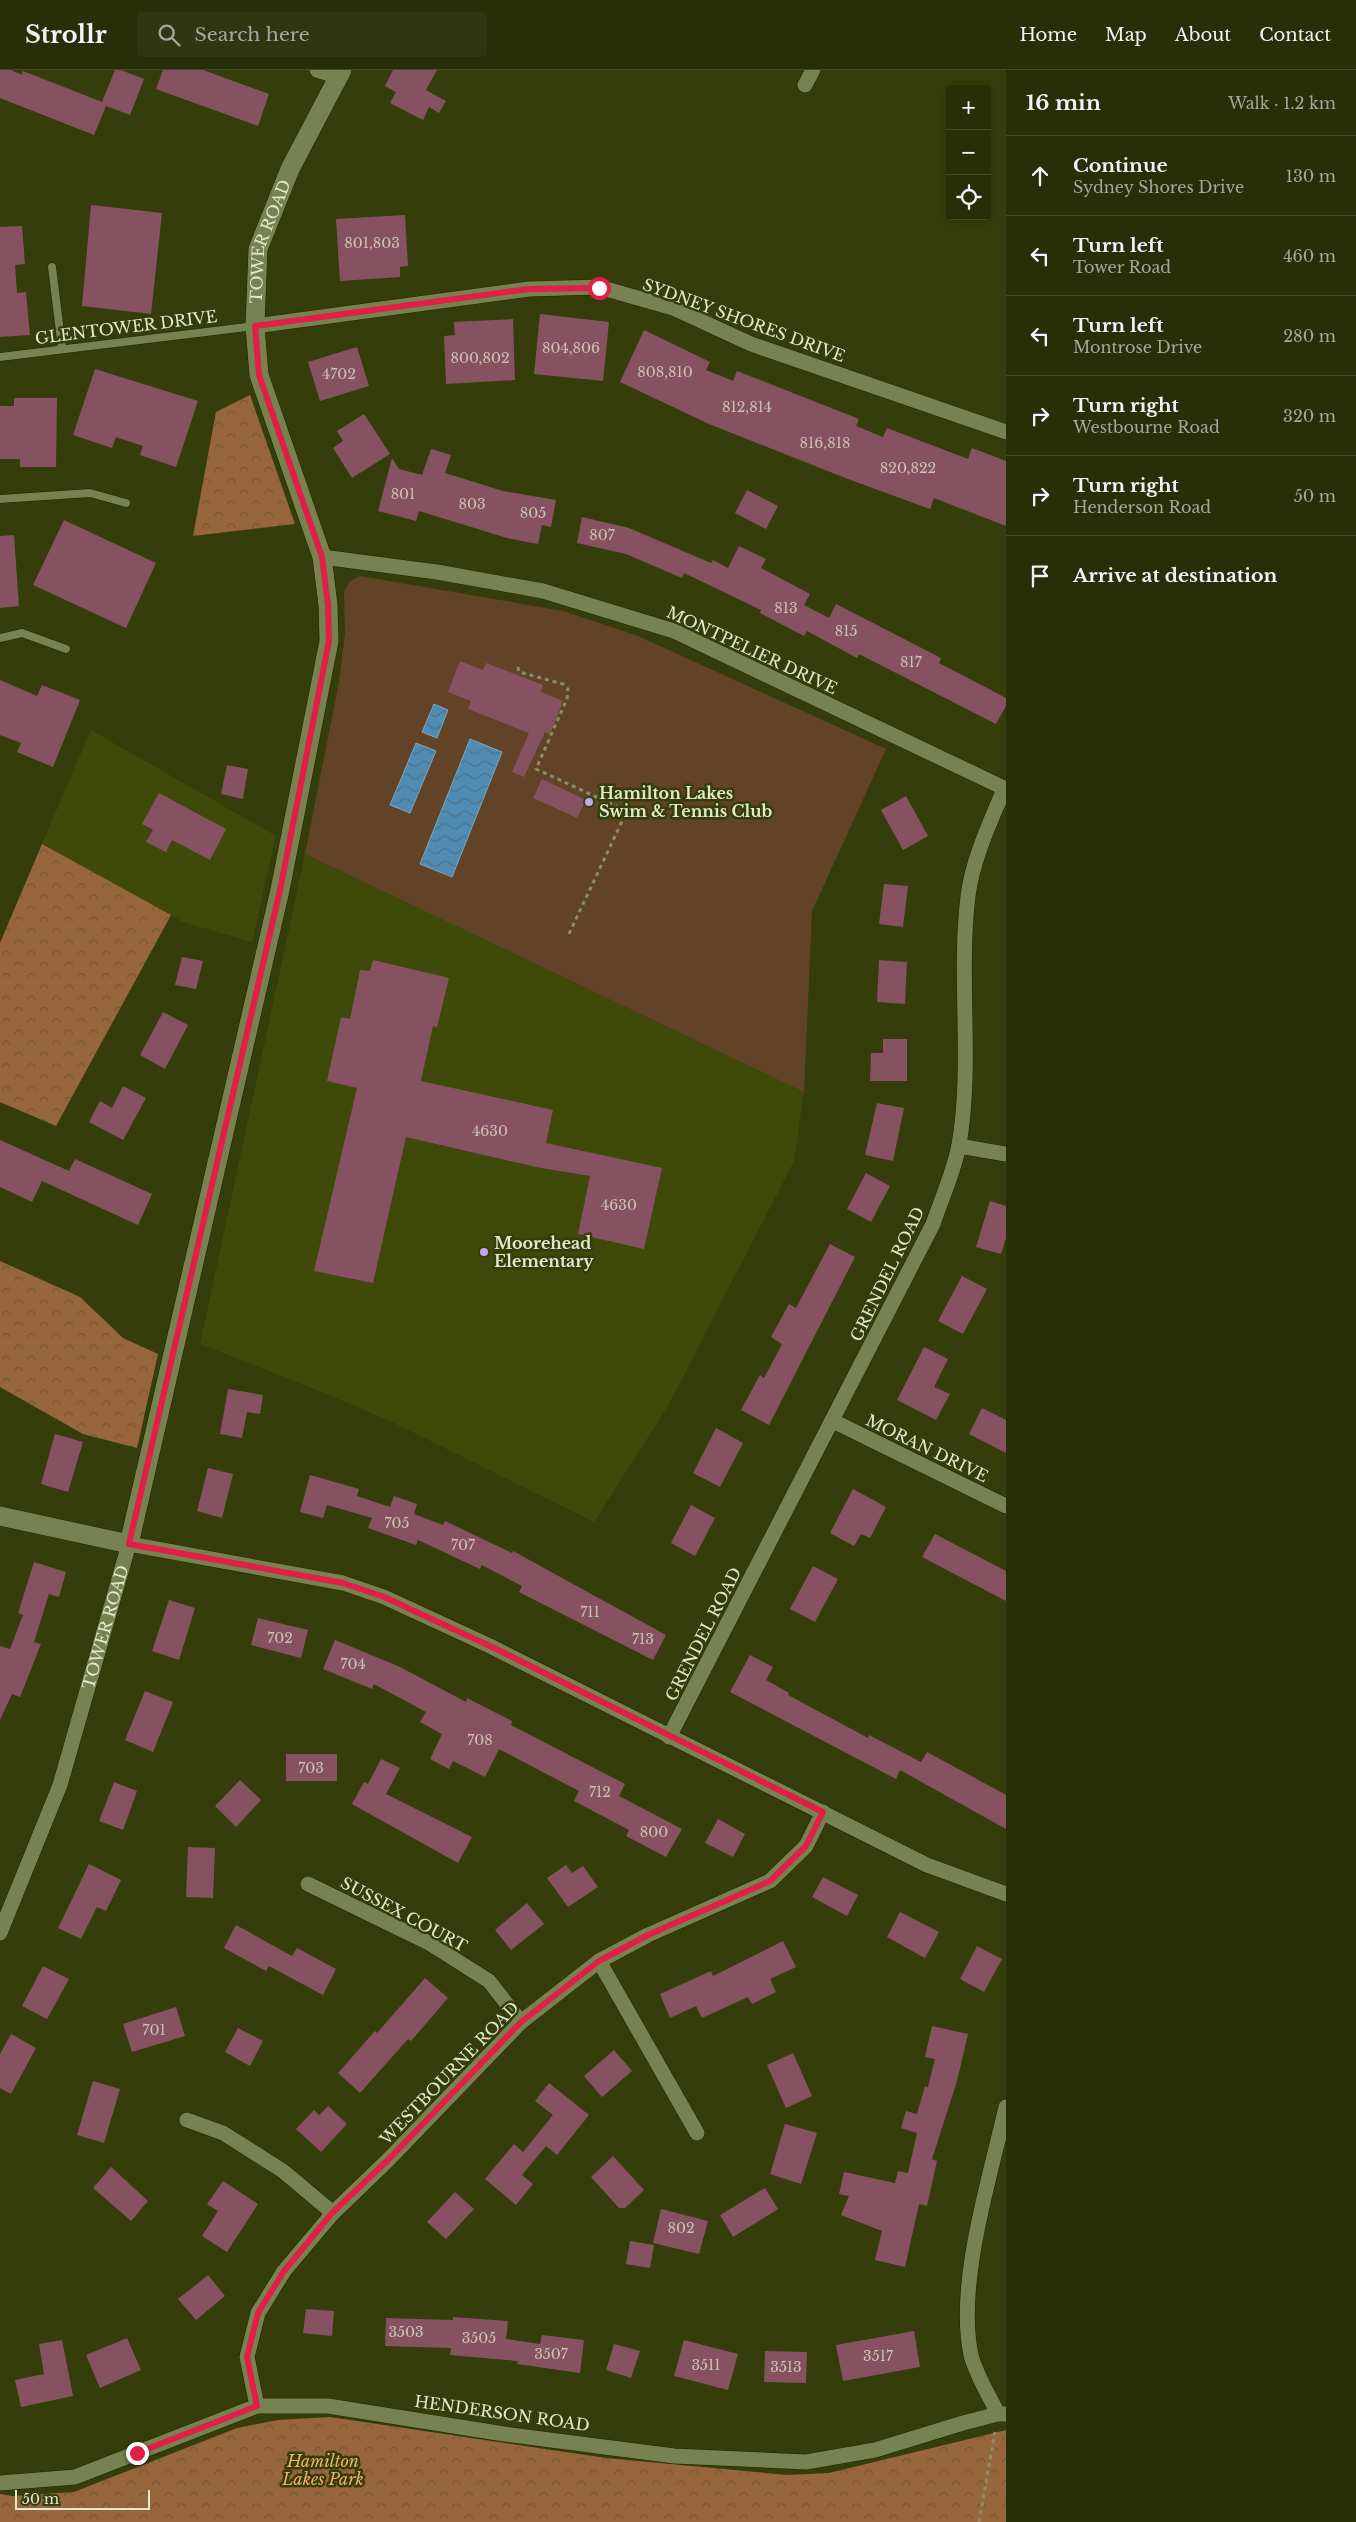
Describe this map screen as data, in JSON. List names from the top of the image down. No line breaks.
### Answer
{"streets":{"street":["TOWER ROAD","SYDNEY SHORES DRIVE","MONTPELIER DRIVE","GRENDEL ROAD","MORAN DRIVE","SUSSEX COURT","WESTBOURNE ROAD","HENDERSON ROAD"],"lane":["GLENTOWER DRIVE"]},"crossings":[["TOWER ROAD","SYDNEY SHORES DRIVE"],["TOWER ROAD","GLENTOWER DRIVE"],["TOWER ROAD","MONTPELIER DRIVE"],["SYDNEY SHORES DRIVE","GLENTOWER DRIVE"],["MONTPELIER DRIVE","GRENDEL ROAD"],["GRENDEL ROAD","MORAN DRIVE"],["SUSSEX COURT","WESTBOURNE ROAD"],["WESTBOURNE ROAD","HENDERSON ROAD"]],"parks":["Hamilton Lakes Park"],"places":["Hamilton Lakes Swim & Tennis Club","Moorehead Elementary"],"house_numbers":["801,803","804,806","800,802","808,810","4702","812,814","816,818","820,822","801","803","805","807","813","815","817","4630","4630","705","707","711","702","713","704","708","703","712","800","701","802","3503","3505","3507","3517","3511","3513"],"scale_bar":"50 m","page":{"header":"Strollr","search":"Search here","nav":["Home","Map","About","Contact"],"heading":["16 min","Walk · 1.2 km"],"map_buttons":["+","−"],"list":[["Continue","Sydney Shores Drive","130 m"],["Turn left","Tower Road","460 m"],["Turn left","Montrose Drive","280 m"],["Turn right","Westbourne Road","320 m"],["Turn right","Henderson Road","50 m"],"Arrive at destination"],"scale":"50 m"}}
